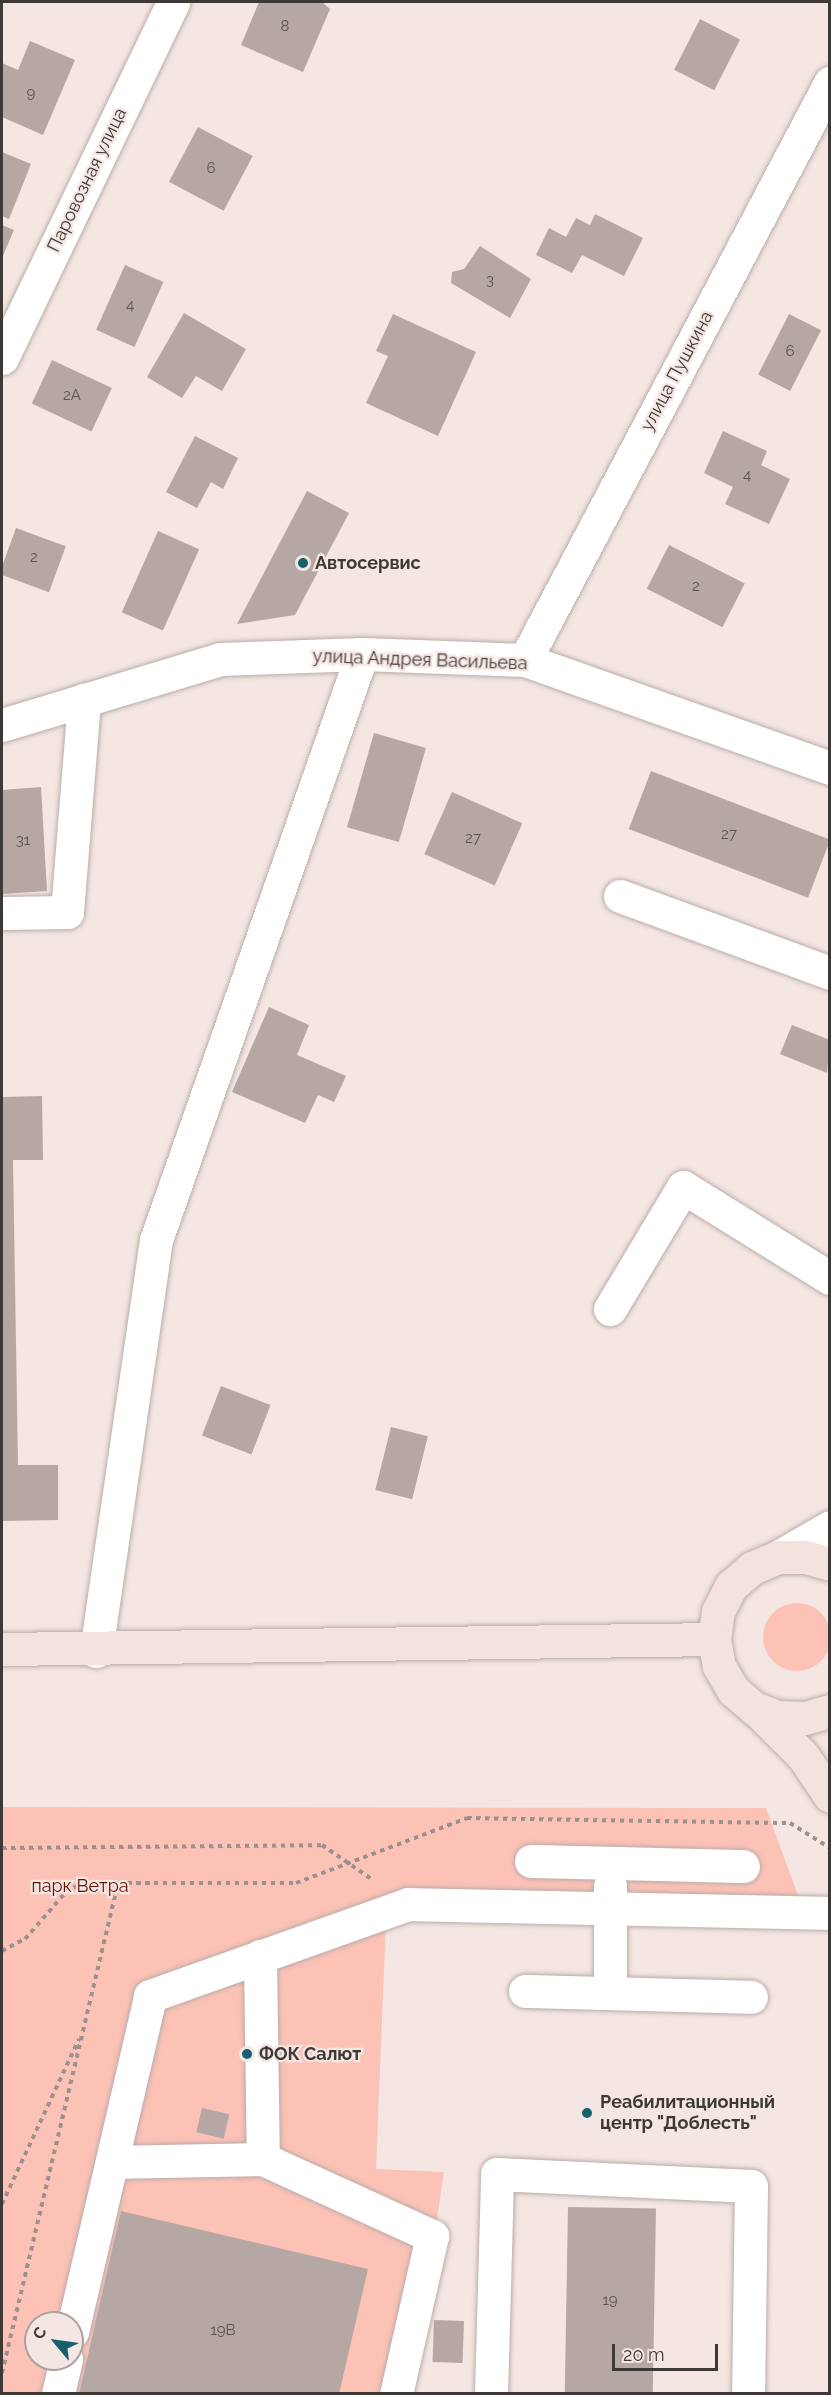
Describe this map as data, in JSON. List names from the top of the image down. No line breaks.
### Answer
{"streets":{"street":["Паровозная улица","улица Пушкина","улица Андрея Васильева"]},"crossings":[["улица Пушкина","улица Андрея Васильева"]],"parks":["парк Ветра"],"places":["Автосервис","ФОК Салют","Реабилитационный центр \"Доблесть\""],"house_numbers":["8","9","6","3","4","6","2А","4","2","2","27","27","31","19","19В"],"scale_bar":"20 m","north":"top left"}
